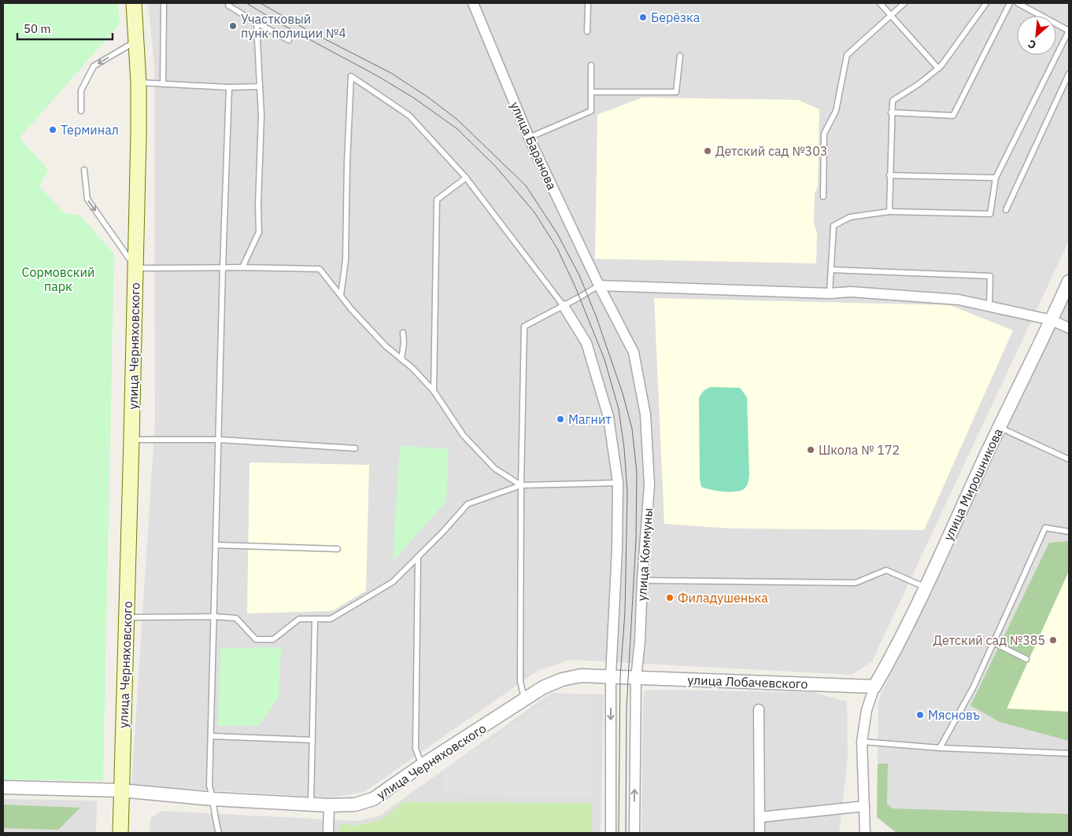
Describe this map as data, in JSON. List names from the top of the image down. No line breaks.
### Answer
{"streets":{"main road":["улица Черняховского"],"street":["улица Баранова","улица Мирошникова","улица Коммуны","улица Лобачевского"]},"crossings":[["улица Баранова","улица Коммуны"],["улица Черняховского","улица Коммуны"],["улица Черняховского","улица Лобачевского"],["улица Мирошникова","улица Лобачевского"],["улица Коммуны","улица Лобачевского"]],"parks":["Сормовский парк"],"places":["Берёзка","Участковый пунк полиции №4","Терминал","Детский сад №303","Магнит","Школа № 172","Филадушенька","Детский сад №385","Мясновъ"],"scale_bar":"50 m","north":"bottom left"}
